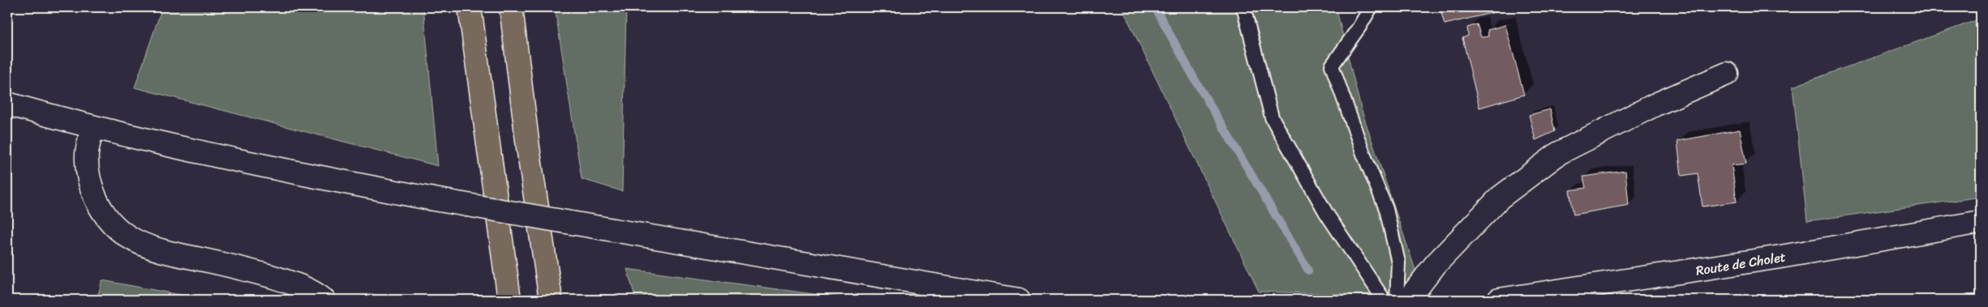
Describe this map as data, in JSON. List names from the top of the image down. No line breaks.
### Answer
{"streets":{"main road":["Route de Cholet"]}}
